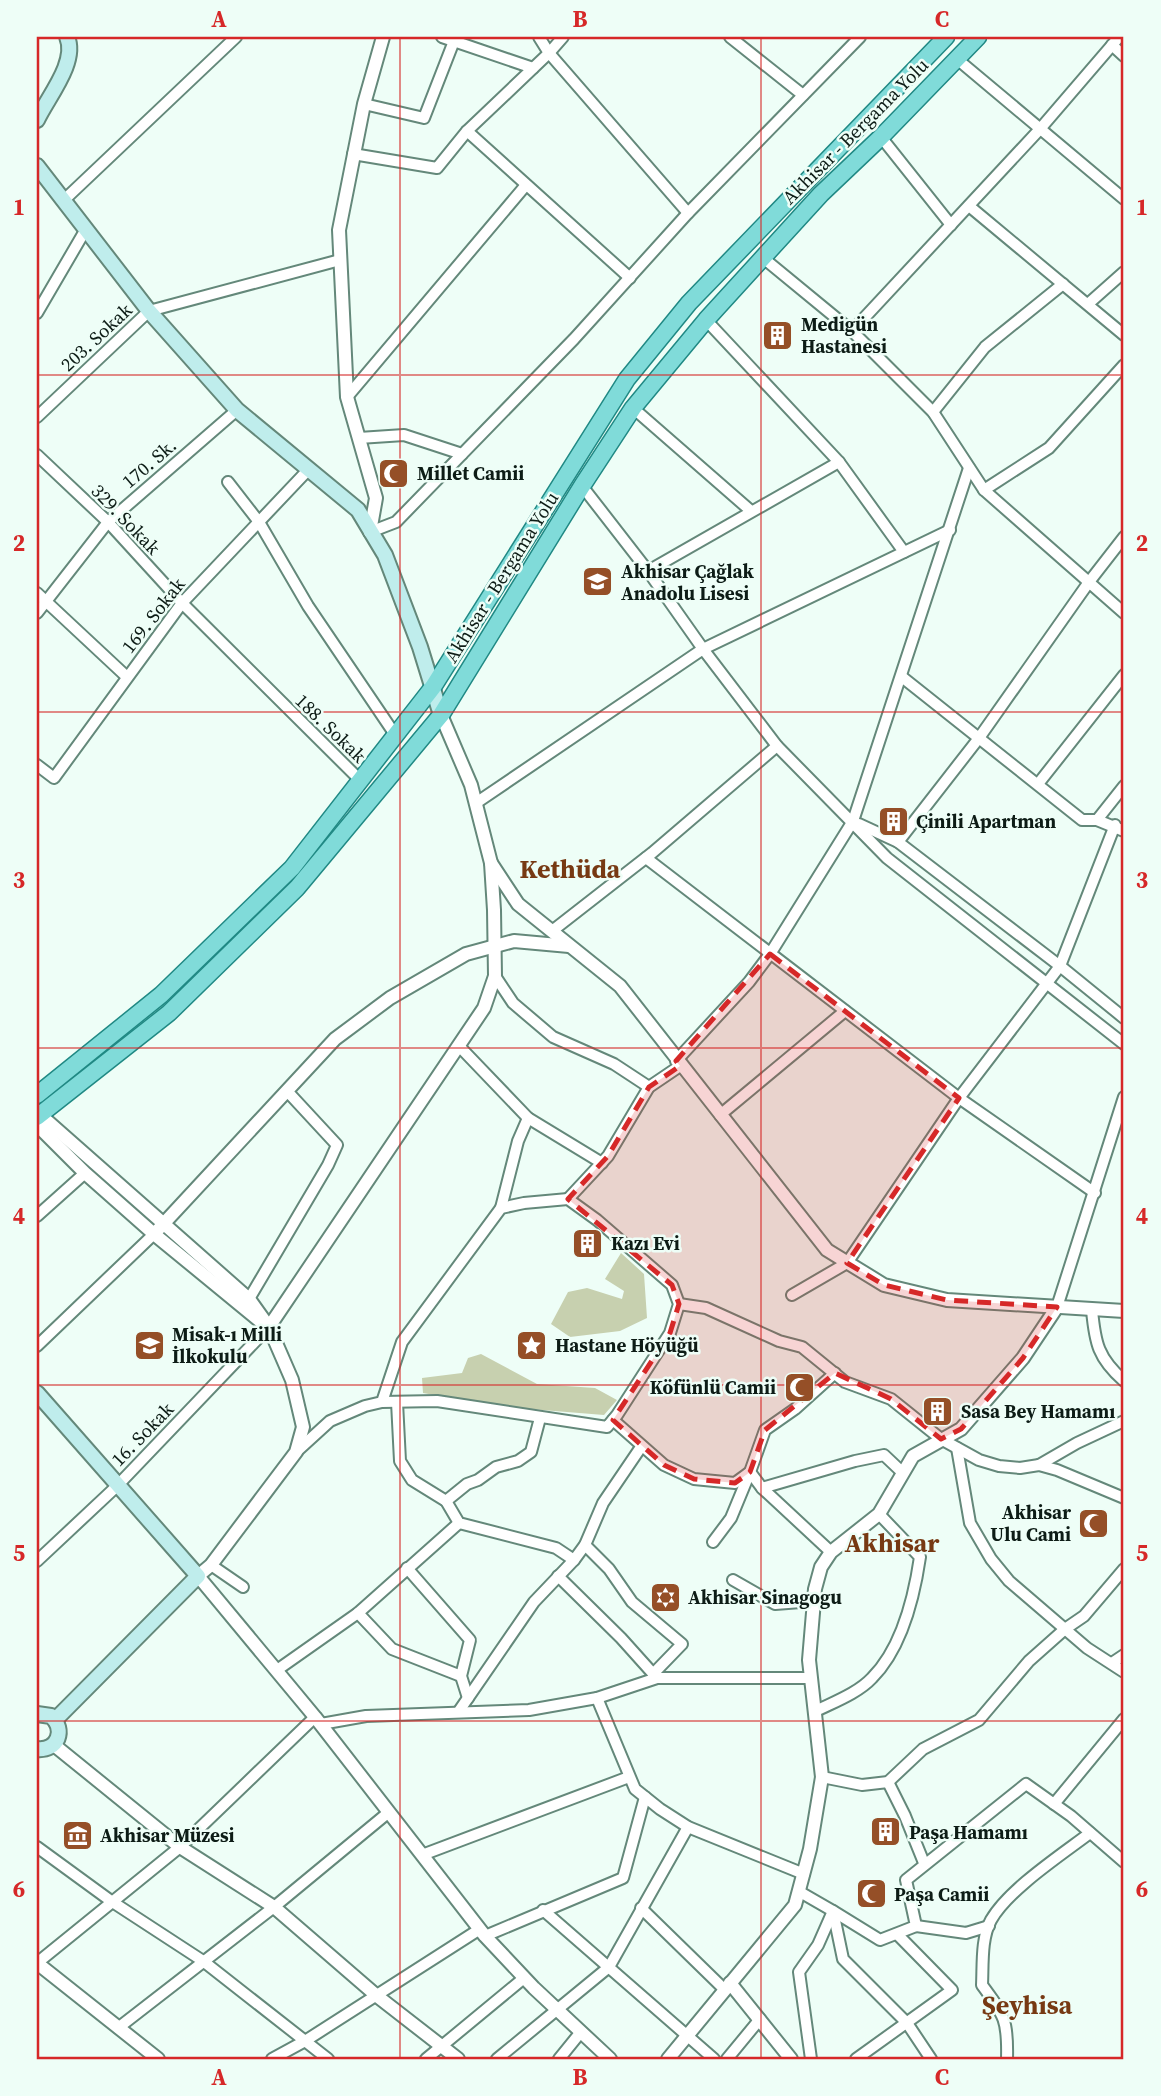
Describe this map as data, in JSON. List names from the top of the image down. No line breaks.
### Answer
{"streets":{"main road":["Akhisar - Bergama Yolu"],"street":["203. Sokak","170. Sk.","329. Sokak","169. Sokak","188. Sokak","16. Sokak"]},"crossings":[["Akhisar - Bergama Yolu","188. Sokak"],["170. Sk.","329. Sokak"],["329. Sokak","169. Sokak"],["329. Sokak","188. Sokak"]],"districts":["Kethüda","Akhisar","Şeyhisa"],"places":{"building":["Medigün Hastanesi","Çinili Apartman","Kazı Evi","Sasa Bey Hamamı","Paşa Hamamı"],"mosque":["Millet Camii","Köfünlü Camii","Akhisar Ulu Cami","Paşa Camii"],"school or university":["Akhisar Çağlak Anadolu Lisesi","Misak-ı Milli İlkokulu"],"place":["Hastane Höyüğü"],"synagogue":["Akhisar Sinagogu"],"museum":["Akhisar Müzesi"]},"grid":{"columns":["A","B","C"],"rows":["1","2","3","4","5","6"]}}
